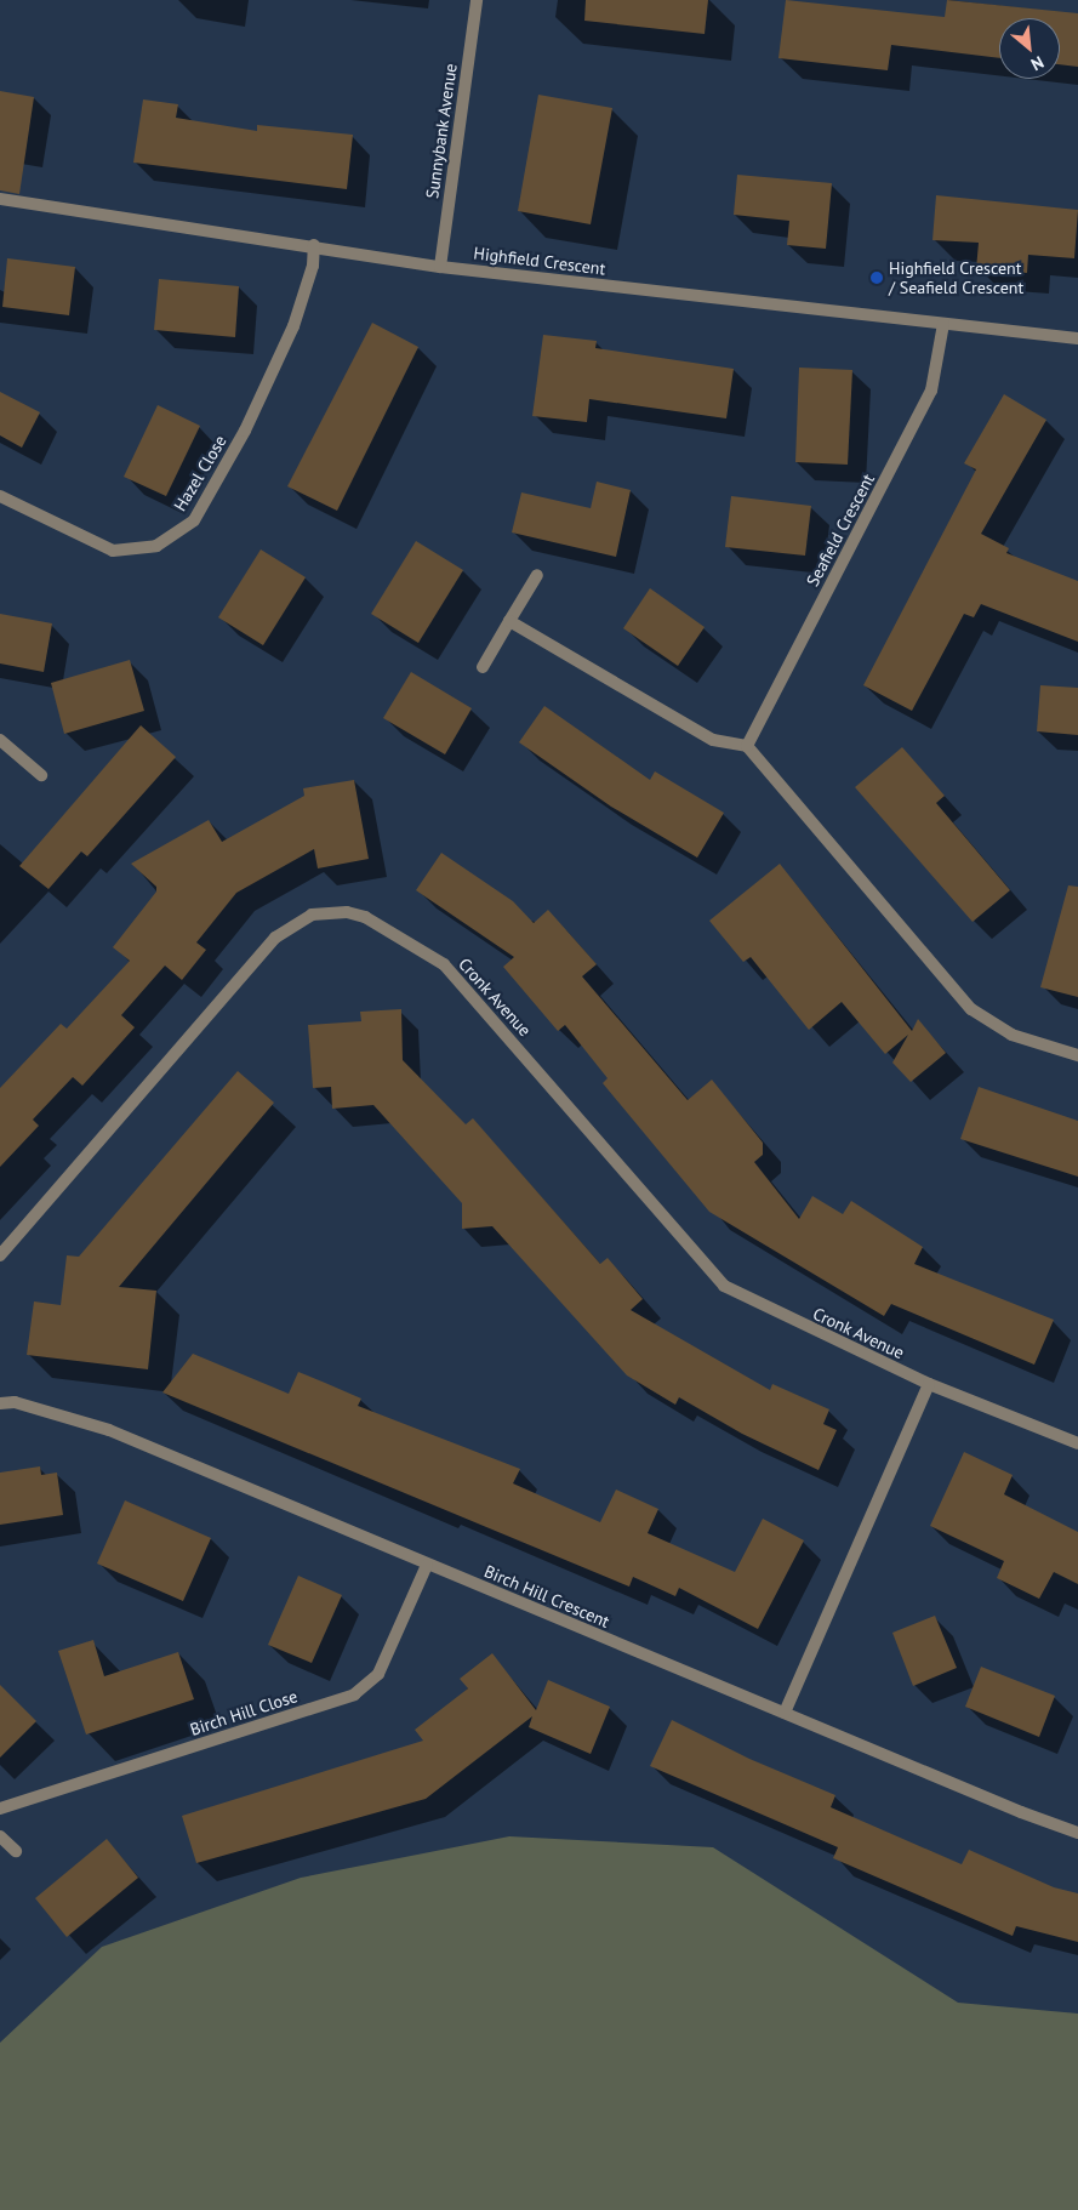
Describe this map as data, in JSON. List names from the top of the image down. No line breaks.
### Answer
{"streets":{"street":["Sunnybank Avenue","Highfield Crescent","Hazel Close","Seafield Crescent","Cronk Avenue","Birch Hill Crescent","Birch Hill Close"]},"crossings":[["Sunnybank Avenue","Highfield Crescent"],["Highfield Crescent","Hazel Close"],["Highfield Crescent","Seafield Crescent"],["Birch Hill Crescent","Birch Hill Close"]],"places":["Highfield Crescent / Seafield Crescent"],"north":"bottom right"}
